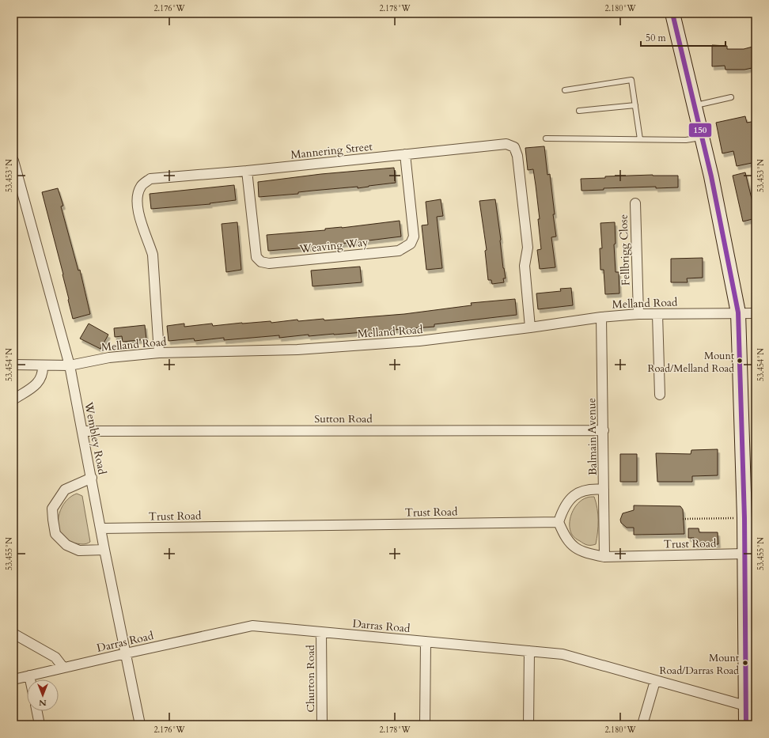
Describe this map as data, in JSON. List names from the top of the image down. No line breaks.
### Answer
{"streets":{"street":["Mannering Street","Weaving Way","Fellbrigg Close","Melland Road","Sutton Road","Balmain Avenue","Wembley Road","Trust Road","Darras Road","Churton Road"]},"crossings":[["Mannering Street","Weaving Way"],["Mannering Street","Melland Road"],["Fellbrigg Close","Melland Road"],["Melland Road","Balmain Avenue"],["Melland Road","Wembley Road"],["Sutton Road","Balmain Avenue"],["Sutton Road","Wembley Road"],["Balmain Avenue","Trust Road"],["Wembley Road","Trust Road"],["Wembley Road","Darras Road"],["Darras Road","Churton Road"]],"places":["Mount Road/Melland Road","Mount Road/Darras Road"],"lines":["transit line 150"],"scale_bar":"50 m","north":"bottom","coordinates":["2.176°W","2.178°W","2.180°W","53.453°N","53.454°N","53.455°N"]}
